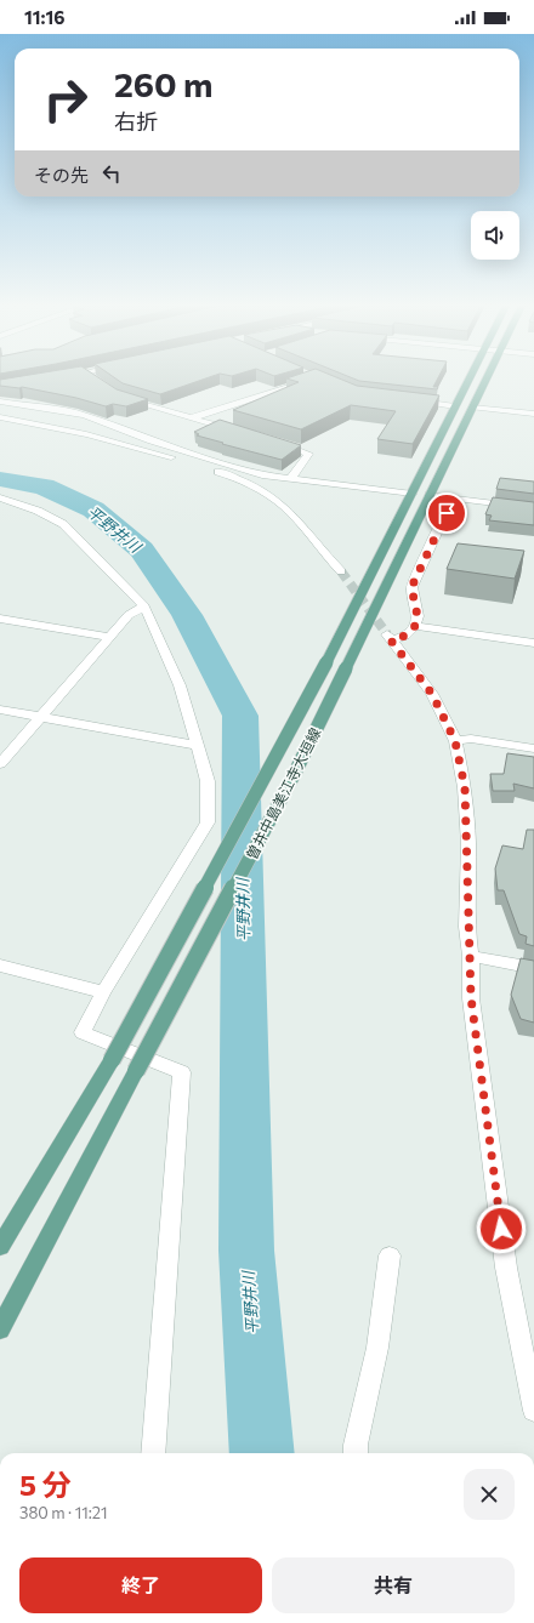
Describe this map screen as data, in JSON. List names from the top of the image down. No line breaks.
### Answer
{"streets":{"main road":["曽井中島美江寺大垣線"]},"water":["平野井川"],"page":{"status":"11:16","turn":["260 m","右折"],"then":"その先","heading":["5 分","380 m · 11:21"],"buttons":["終了","共有"]}}
